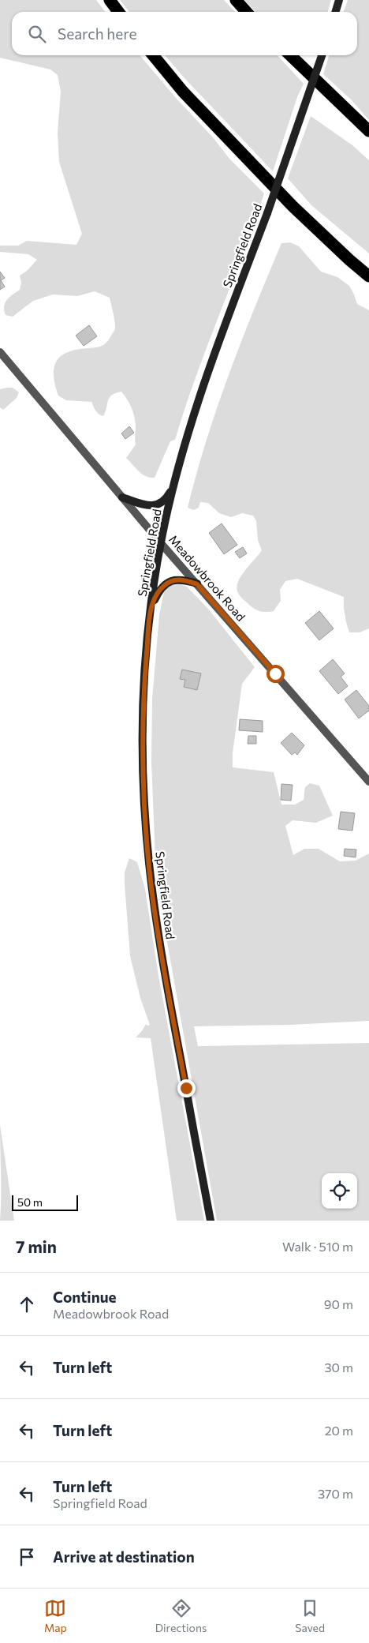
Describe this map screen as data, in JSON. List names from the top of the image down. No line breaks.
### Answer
{"streets":{"main road":["Springfield Road"],"street":["Meadowbrook Road"]},"crossings":[["Springfield Road","Meadowbrook Road"]],"scale_bar":"50 m","page":{"search":"Search here","scale":"50 m","heading":["7 min","Walk · 510 m"],"list":[["Continue","Meadowbrook Road","90 m"],["Turn left","30 m"],["Turn left","20 m"],["Turn left","Springfield Road","370 m"],"Arrive at destination"],"nav":["Map","Directions","Saved"]}}
